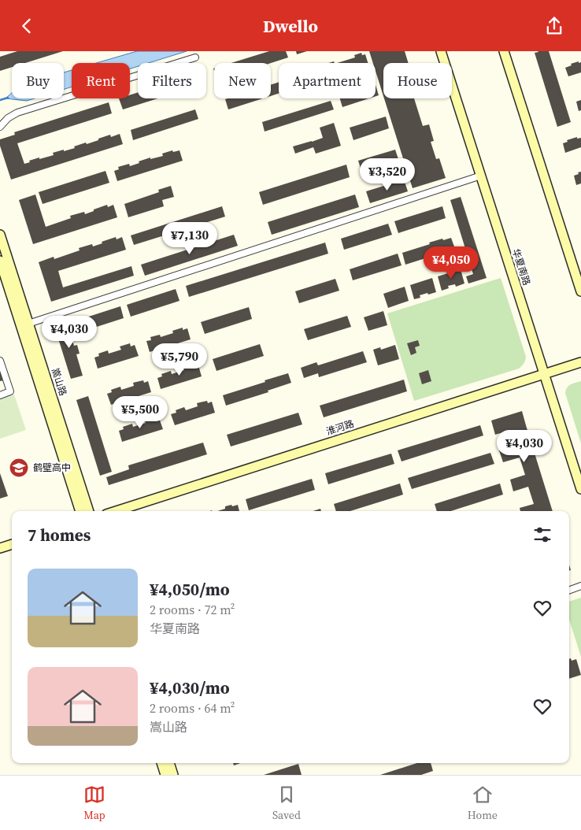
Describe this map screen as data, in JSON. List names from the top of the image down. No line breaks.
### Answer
{"streets":{"street":["华夏南路","嵩山路","淮河路"]},"crossings":[["华夏南路","淮河路"]],"places":{"school or university":["鹤壁高中"]},"page":{"header":"Dwello","chip":["Buy","Rent","Filters","New","Apartment","House"],"price":["¥3,520","¥7,130","¥4,050","¥4,030","¥5,790","¥5,500","¥4,030"],"heading":"7 homes","list":[{"name":"¥4,050/mo","note":"2 rooms · 72 m² · 华夏南路"},{"name":"¥4,030/mo","note":"2 rooms · 64 m² · 嵩山路"}],"tabs":["Map","Saved","Home"]}}
